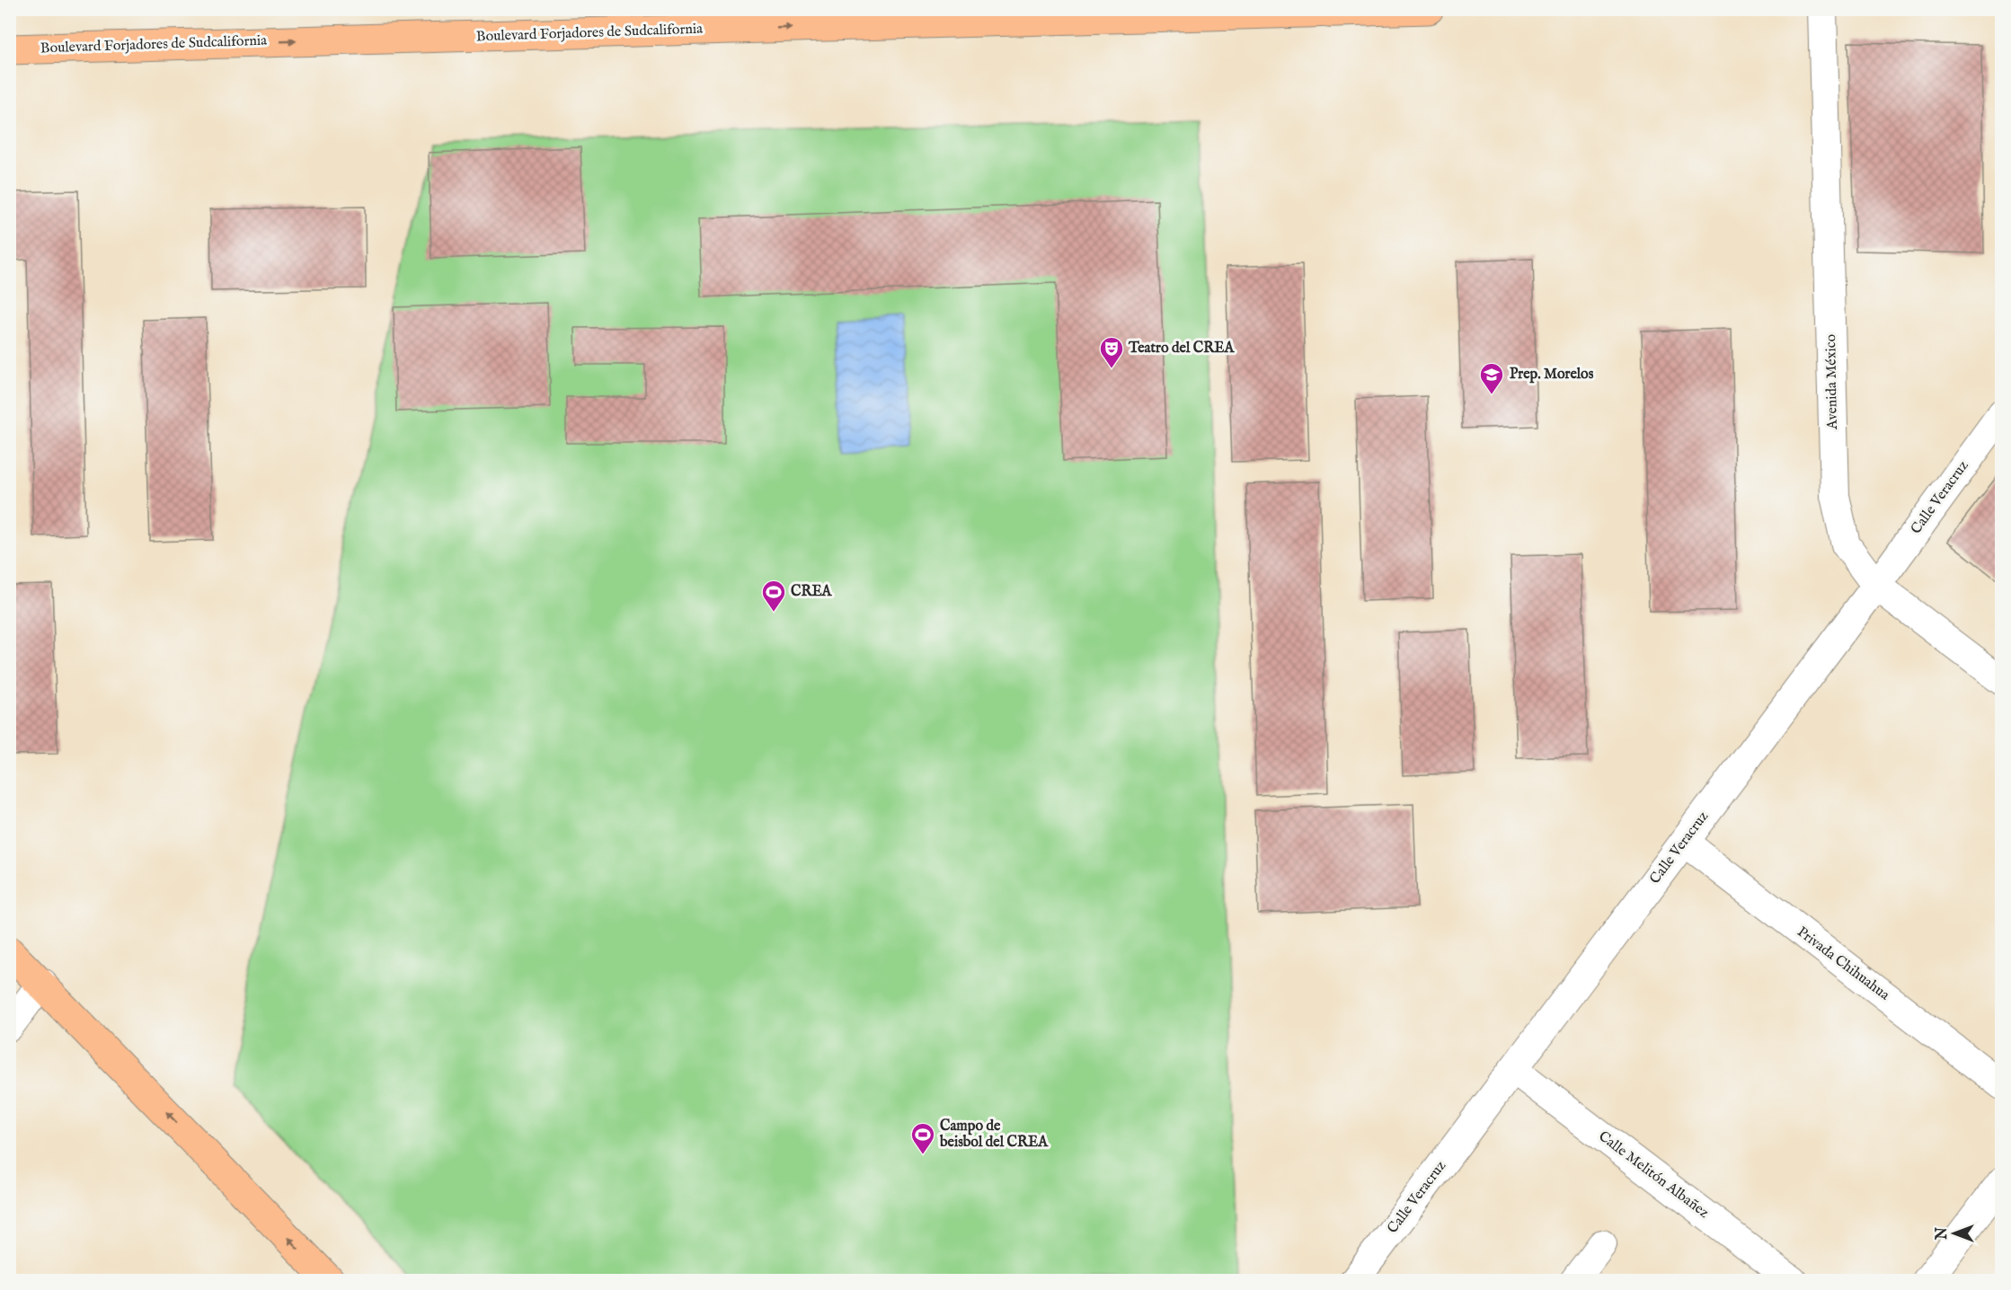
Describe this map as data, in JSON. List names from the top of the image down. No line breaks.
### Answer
{"streets":{"main road":["Boulevard Forjadores de Sudcalifornia"],"street":["Avenida México","Calle Veracruz","Privada Chihuahua","Calle Melitón Albañez"]},"crossings":[["Avenida México","Calle Veracruz"],["Calle Veracruz","Privada Chihuahua"],["Calle Veracruz","Calle Melitón Albañez"]],"one_way":["Boulevard Forjadores de Sudcalifornia"],"places":{"theatre":["Teatro del CREA"],"school or university":["Prep. Morelos"],"sports":["CREA","Campo de beisbol del CREA"]},"north":"left"}
